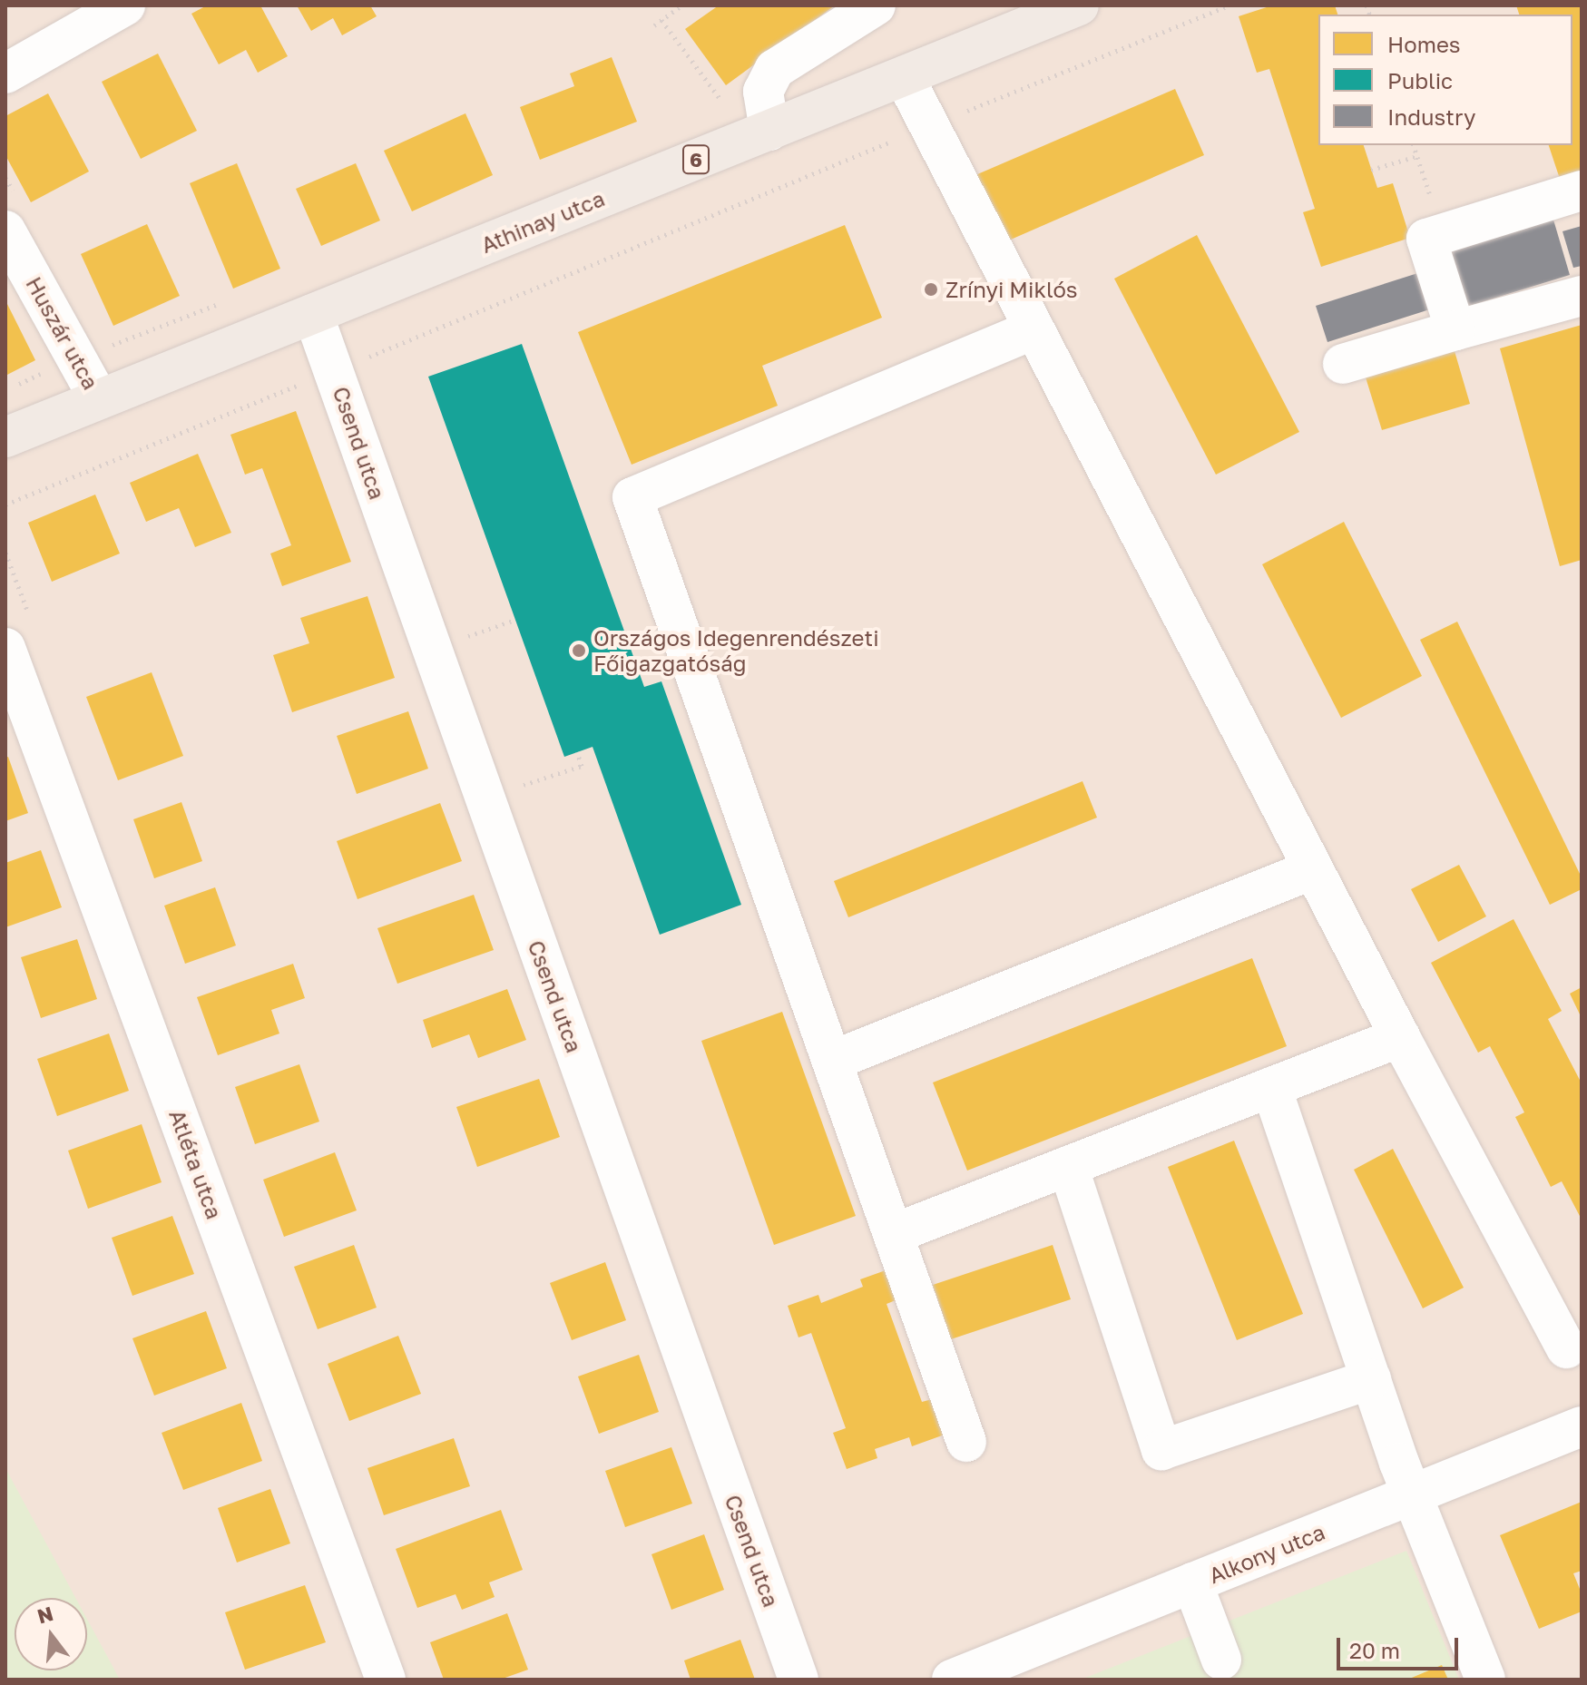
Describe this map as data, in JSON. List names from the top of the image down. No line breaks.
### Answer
{"streets":{"main road":["6","Athinay utca"],"street":["Huszár utca","Csend utca","Atléta utca","Alkony utca"]},"crossings":[["Athinay utca","Huszár utca"],["Athinay utca","Csend utca"]],"places":["Zrínyi Miklós","Országos Idegenrendészeti Főigazgatóság"],"legend":["Homes","Public","Industry"],"scale_bar":"20 m","north":"top"}
